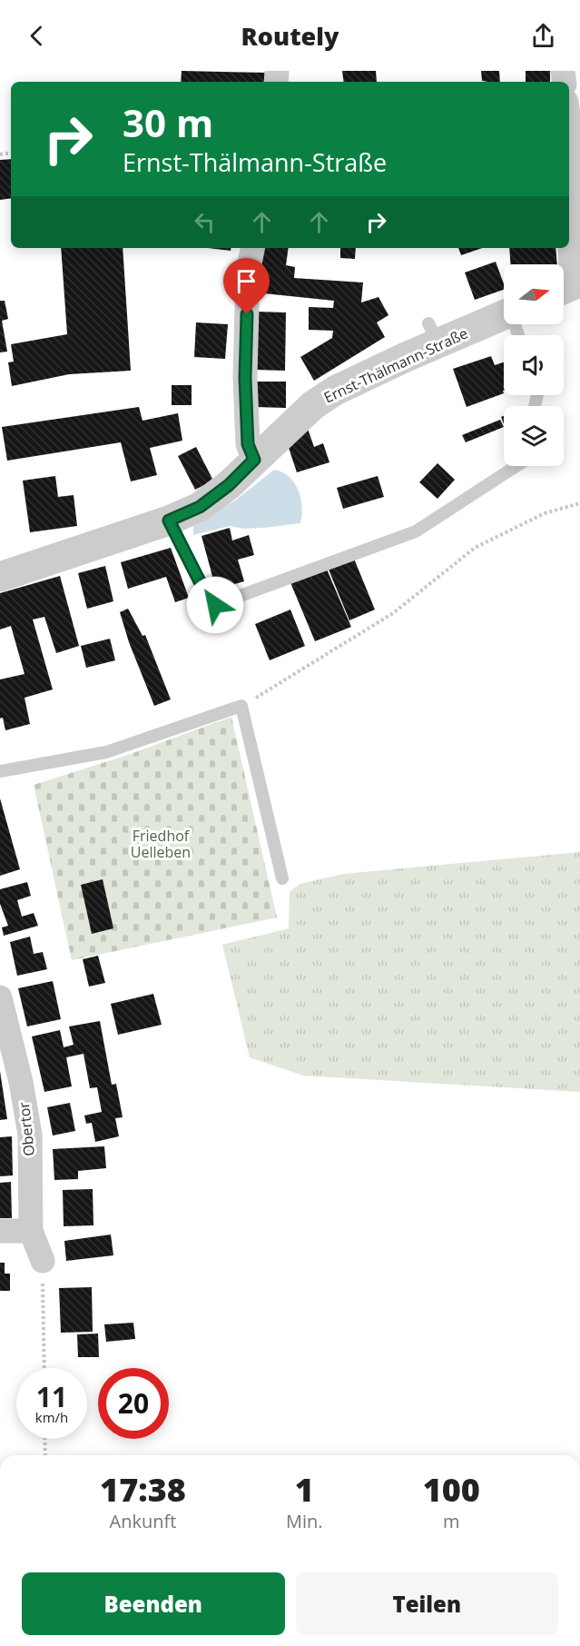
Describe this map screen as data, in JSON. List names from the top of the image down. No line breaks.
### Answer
{"streets":{"street":["Ernst-Thälmann-Straße","Obertor"]},"parks":["Friedhof Uelleben"],"north":"right","page":{"header":"Routely","turn":["30 m","Ernst-Thälmann-Straße"],"speed":"11 km/h","limit":"20","eta":["17:38","Ankunft","1","Min.","100","m"],"buttons":["Beenden","Teilen"]}}
